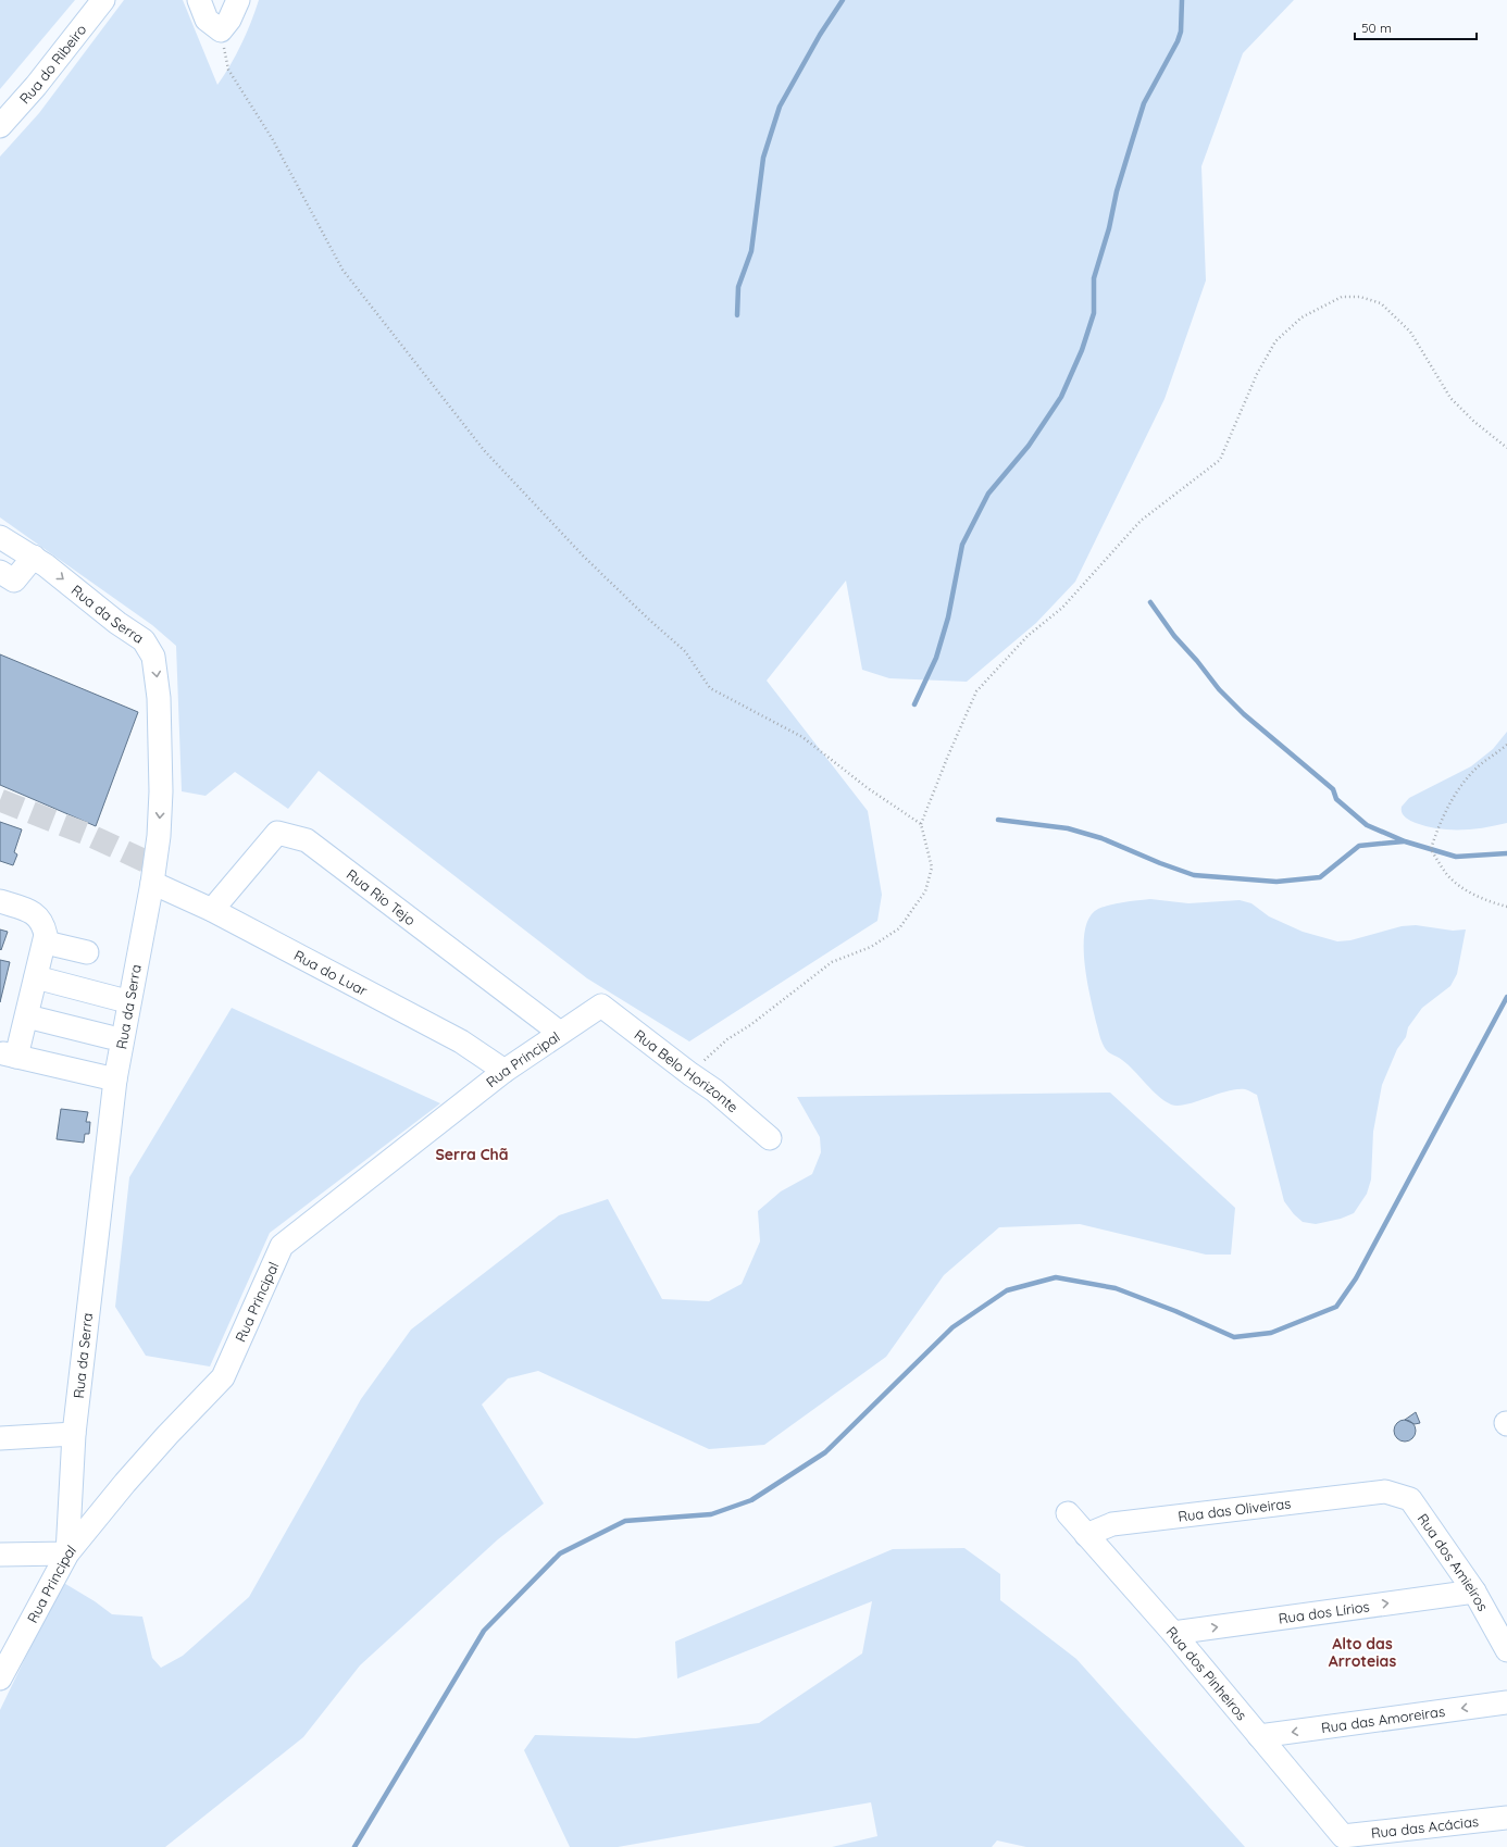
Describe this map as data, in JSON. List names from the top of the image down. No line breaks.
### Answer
{"streets":{"street":["Rua do Ribeiro","Rua da Serra","Rua Rio Tejo","Rua do Luar","Rua Principal","Rua Belo Horizonte","Rua das Oliveiras","Rua dos Amieiros","Rua dos Lírios","Rua dos Pinheiros","Rua das Amoreiras","Rua das Acácias"]},"crossings":[["Rua da Serra","Rua do Luar"],["Rua da Serra","Rua Principal"],["Rua Rio Tejo","Rua do Luar"],["Rua Rio Tejo","Rua Principal"],["Rua do Luar","Rua Principal"],["Rua Principal","Rua Belo Horizonte"],["Rua das Oliveiras","Rua dos Amieiros"],["Rua das Oliveiras","Rua dos Pinheiros"],["Rua dos Amieiros","Rua dos Lírios"],["Rua dos Lírios","Rua dos Pinheiros"],["Rua dos Pinheiros","Rua das Amoreiras"],["Rua dos Pinheiros","Rua das Acácias"]],"one_way":["Rua dos Lírios","Rua das Amoreiras"],"districts":["Serra Chã","Alto das Arroteias"],"scale_bar":"50 m"}
